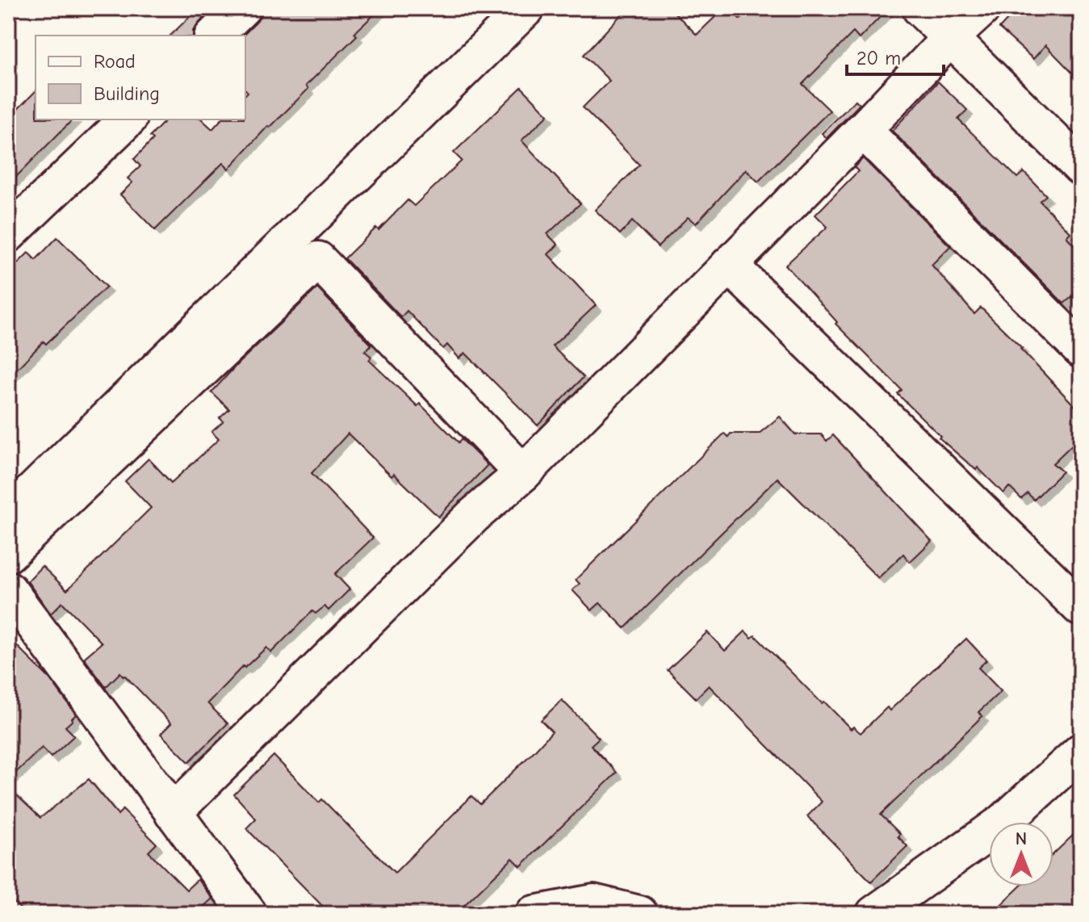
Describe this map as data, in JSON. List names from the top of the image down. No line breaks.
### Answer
{"legend":["Road","Building"],"scale_bar":"20 m","north":"top"}
